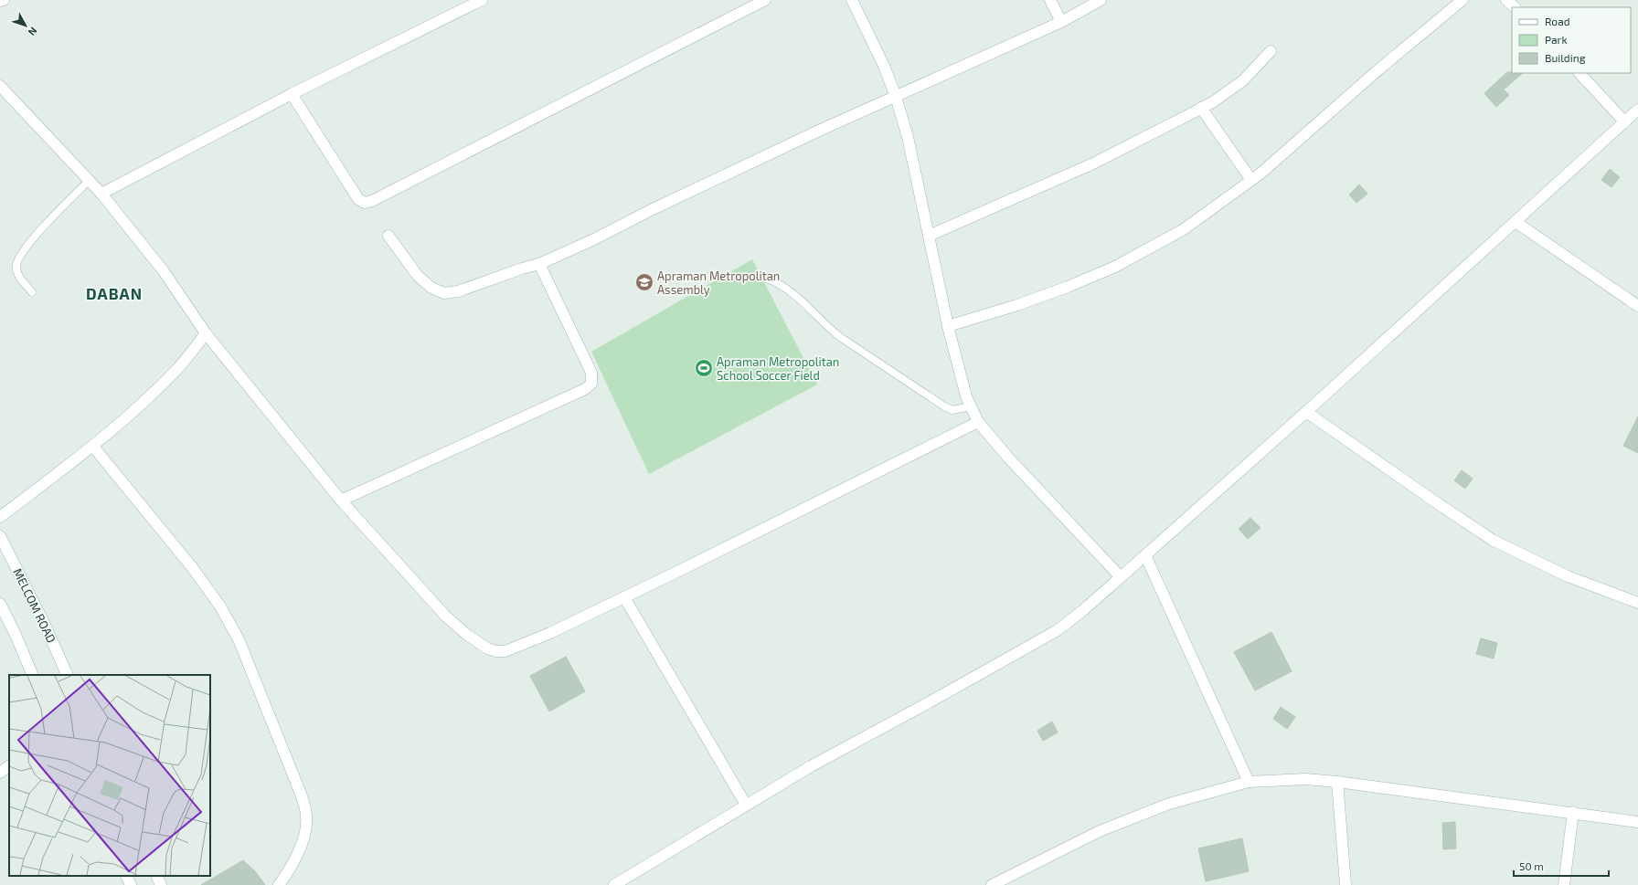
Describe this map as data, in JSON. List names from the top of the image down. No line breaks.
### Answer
{"streets":{"street":["MELCOM ROAD"]},"districts":["DABAN"],"places":{"school or university":["Apraman Metropolitan Assembly"],"sports":["Apraman Metropolitan School Soccer Field"]},"legend":["Road","Park","Building"],"scale_bar":"50 m","north":"bottom right"}
